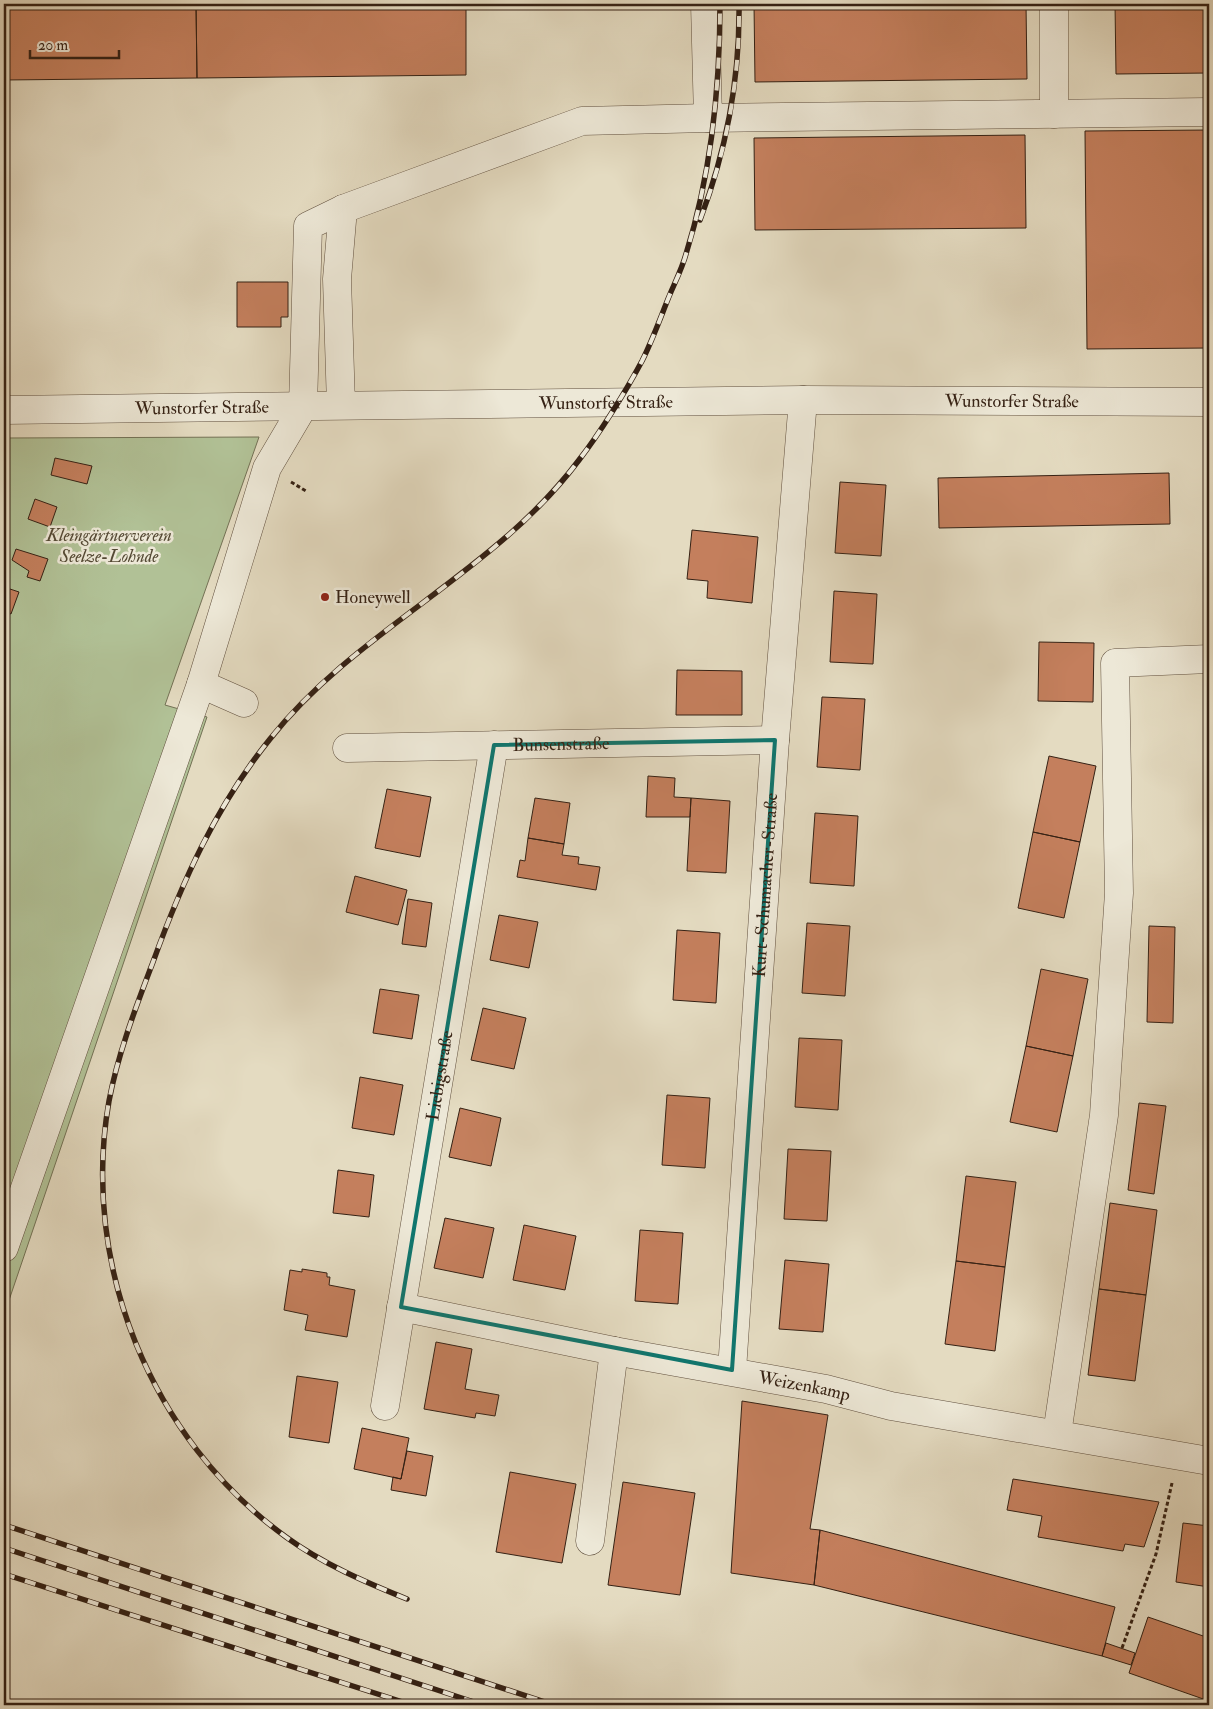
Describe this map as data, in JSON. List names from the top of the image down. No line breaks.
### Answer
{"streets":{"street":["Wunstorfer Straße","Bunsenstraße","Kurt-Schumacher-Straße","Liebigstraße","Weizenkamp"]},"crossings":[["Wunstorfer Straße","Kurt-Schumacher-Straße"],["Bunsenstraße","Kurt-Schumacher-Straße"],["Bunsenstraße","Liebigstraße"],["Kurt-Schumacher-Straße","Weizenkamp"],["Liebigstraße","Weizenkamp"]],"parks":["Kleingärtnerverein Seelze-Lohnde"],"places":["Honeywell"],"scale_bar":"20 m"}
